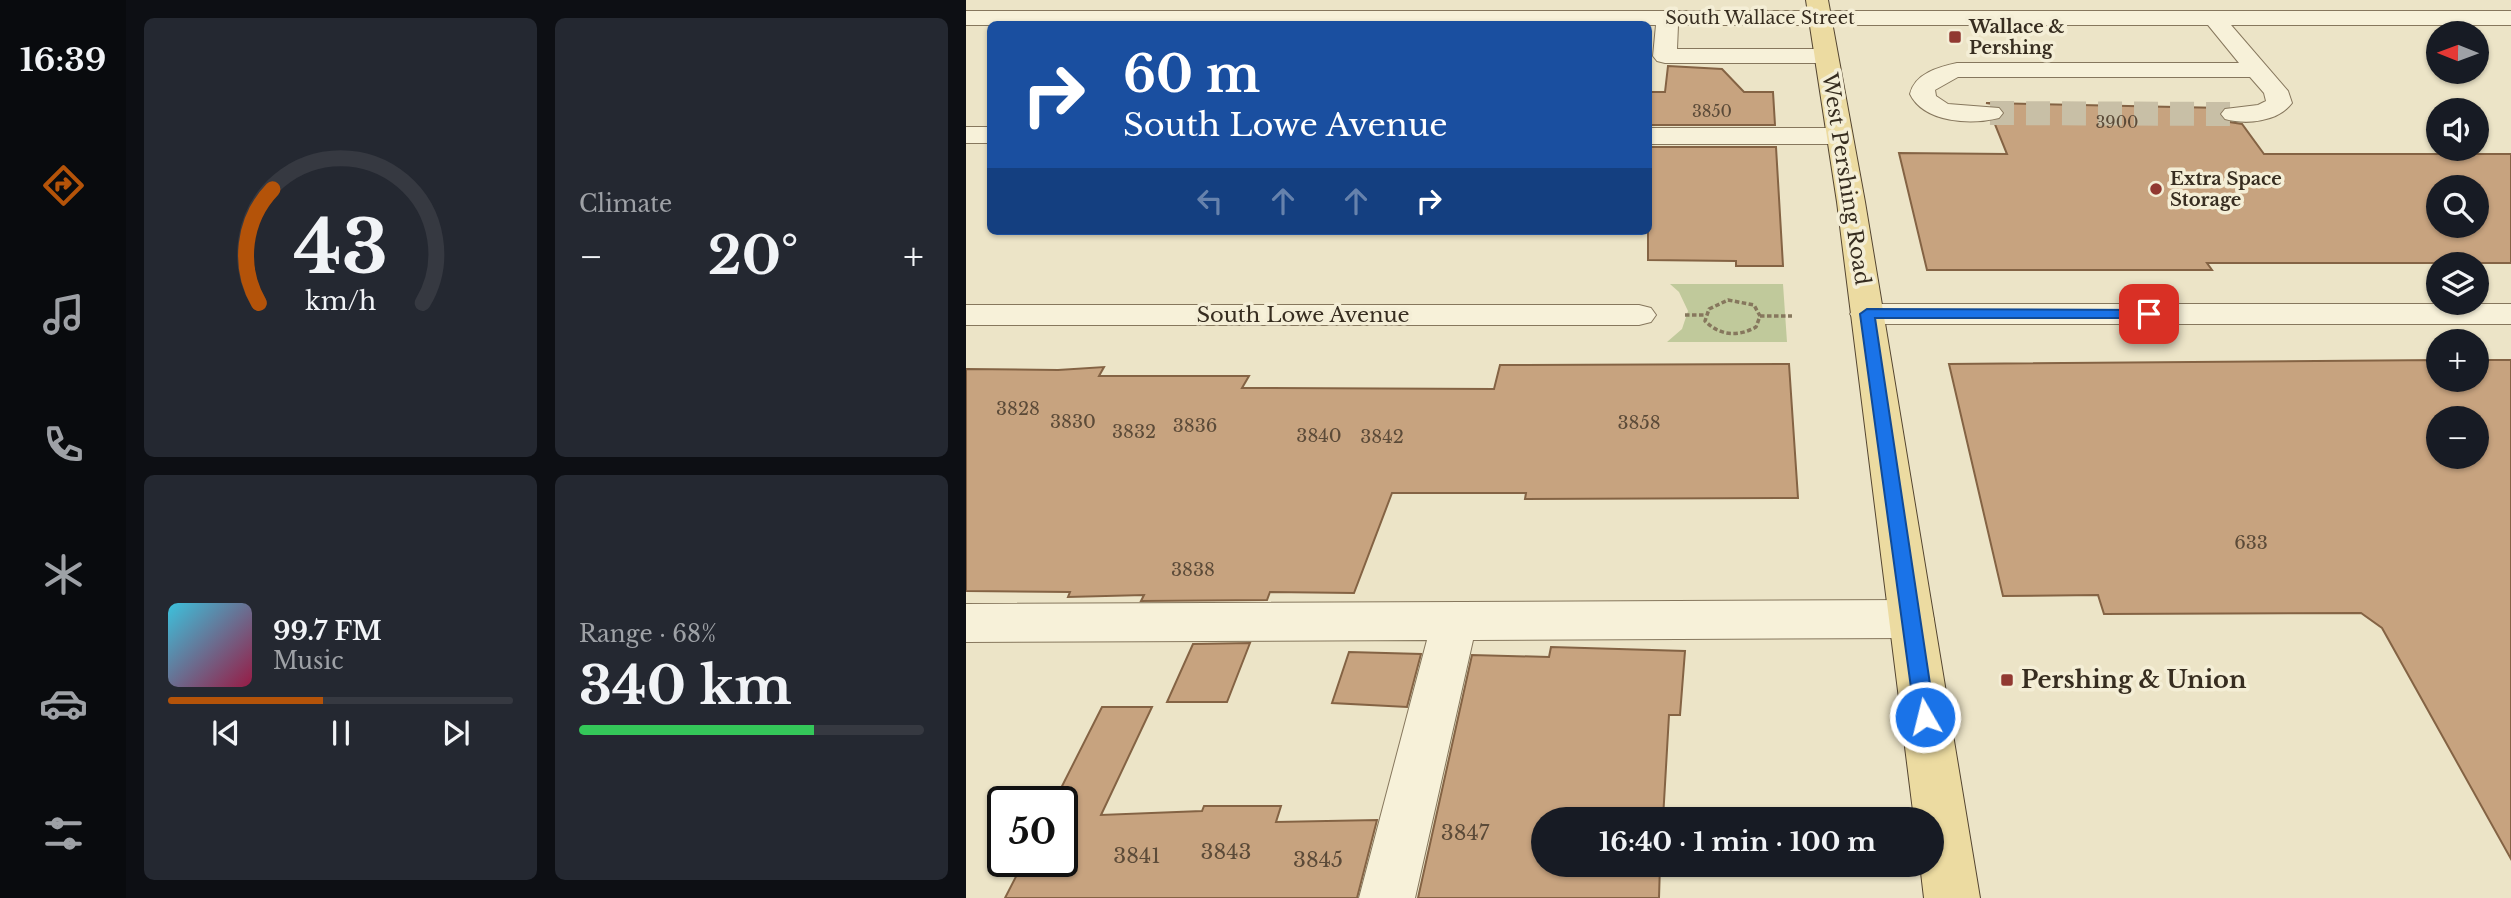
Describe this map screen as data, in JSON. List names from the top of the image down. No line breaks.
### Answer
{"streets":{"main road":["West Pershing Road"],"street":["South Wallace Street","South Lowe Avenue"]},"crossings":[["South Wallace Street","West Pershing Road"]],"places":{"transit":["Wallace & Pershing","Pershing & Union"],"other":["Extra Space Storage"]},"house_numbers":["3850","3900","3828","3830","3858","3836","3832","3840","3842","633","3838","3847","3843","3841","3845"],"north":"left","page":{"tabs":"16:39","tile":["Climate",["Range · 68%","340 km"]],"map_buttons":["+","−"],"turn":["60 m","South Lowe Avenue"],"heat":["−","20°","+"],"song":["99.7 FM","Music"],"limit":"50","trip":"16:40 · 1 min · 100 m","gauge":["43","km/h"]}}
